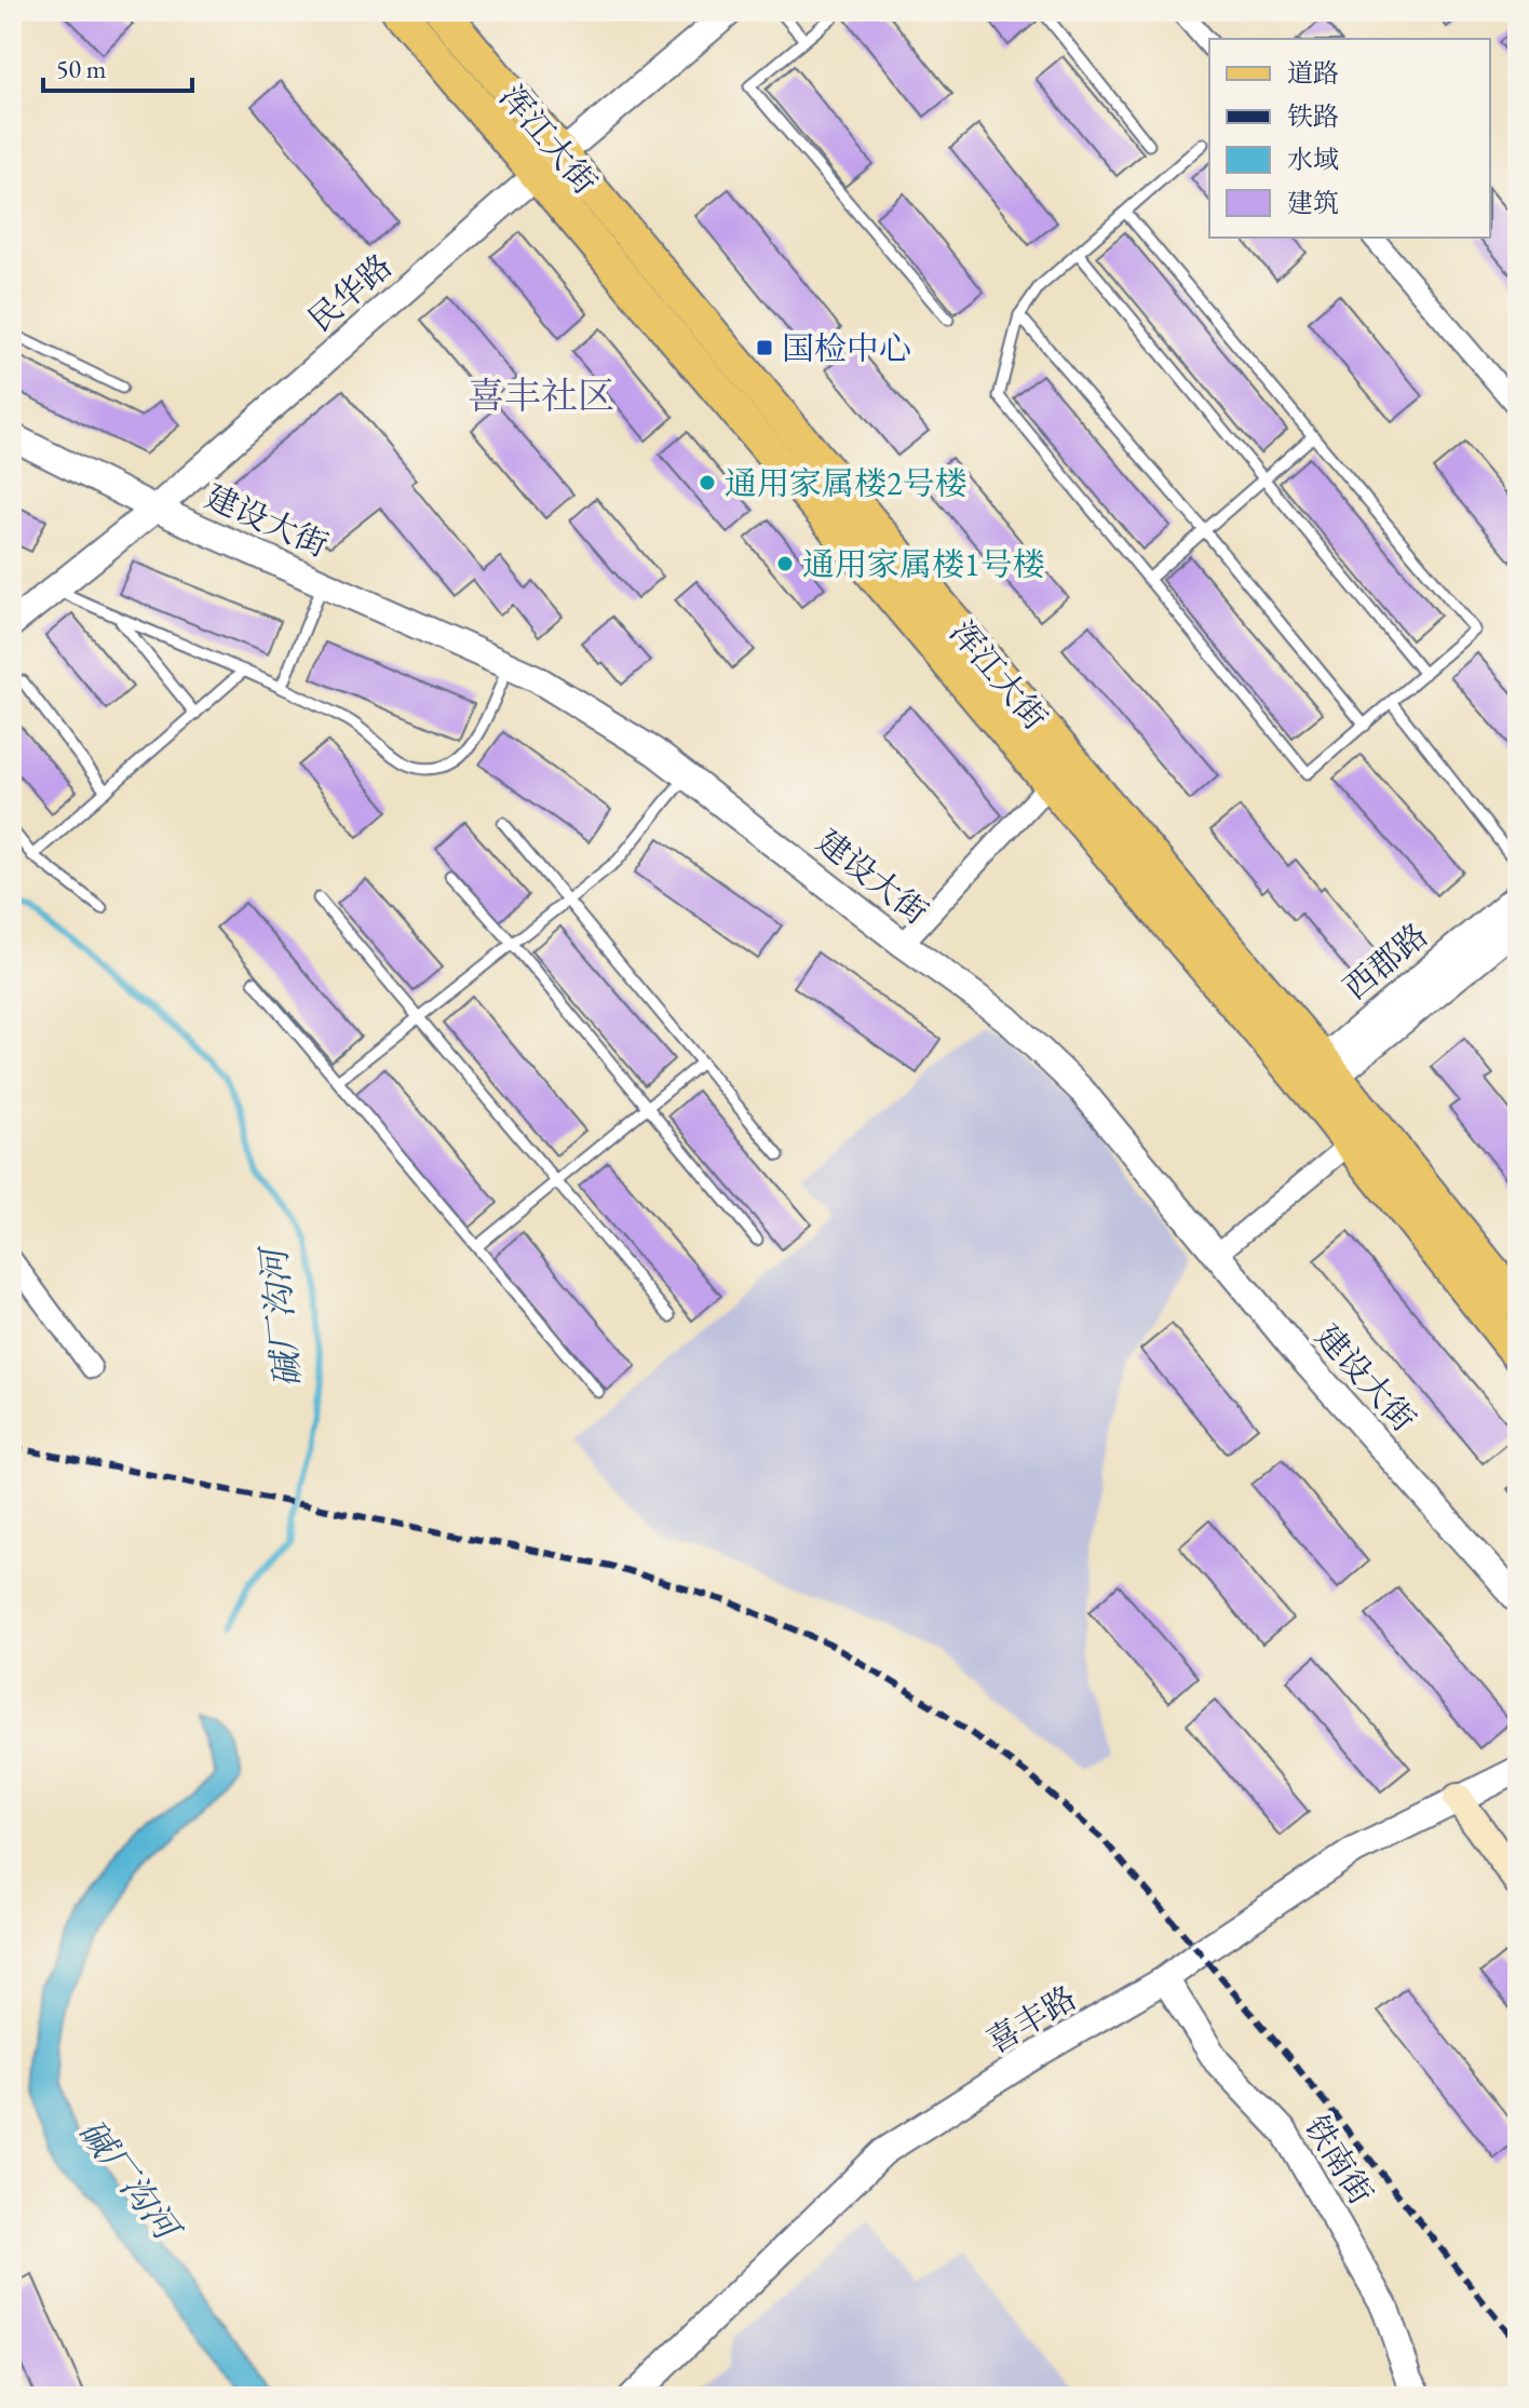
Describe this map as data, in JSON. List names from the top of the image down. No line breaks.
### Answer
{"streets":{"main road":["浑江大街"],"street":["民华路","建设大街","西郡路","喜丰路","铁南街"]},"crossings":[["浑江大街","民华路"],["浑江大街","西郡路"],["民华路","建设大街"],["喜丰路","铁南街"]],"districts":["喜丰社区"],"water":["碱厂沟河"],"places":{"transit":["国检中心"],"other":["通用家属楼2号楼","通用家属楼1号楼"]},"legend":["道路","铁路","水域","建筑"],"scale_bar":"50 m"}
